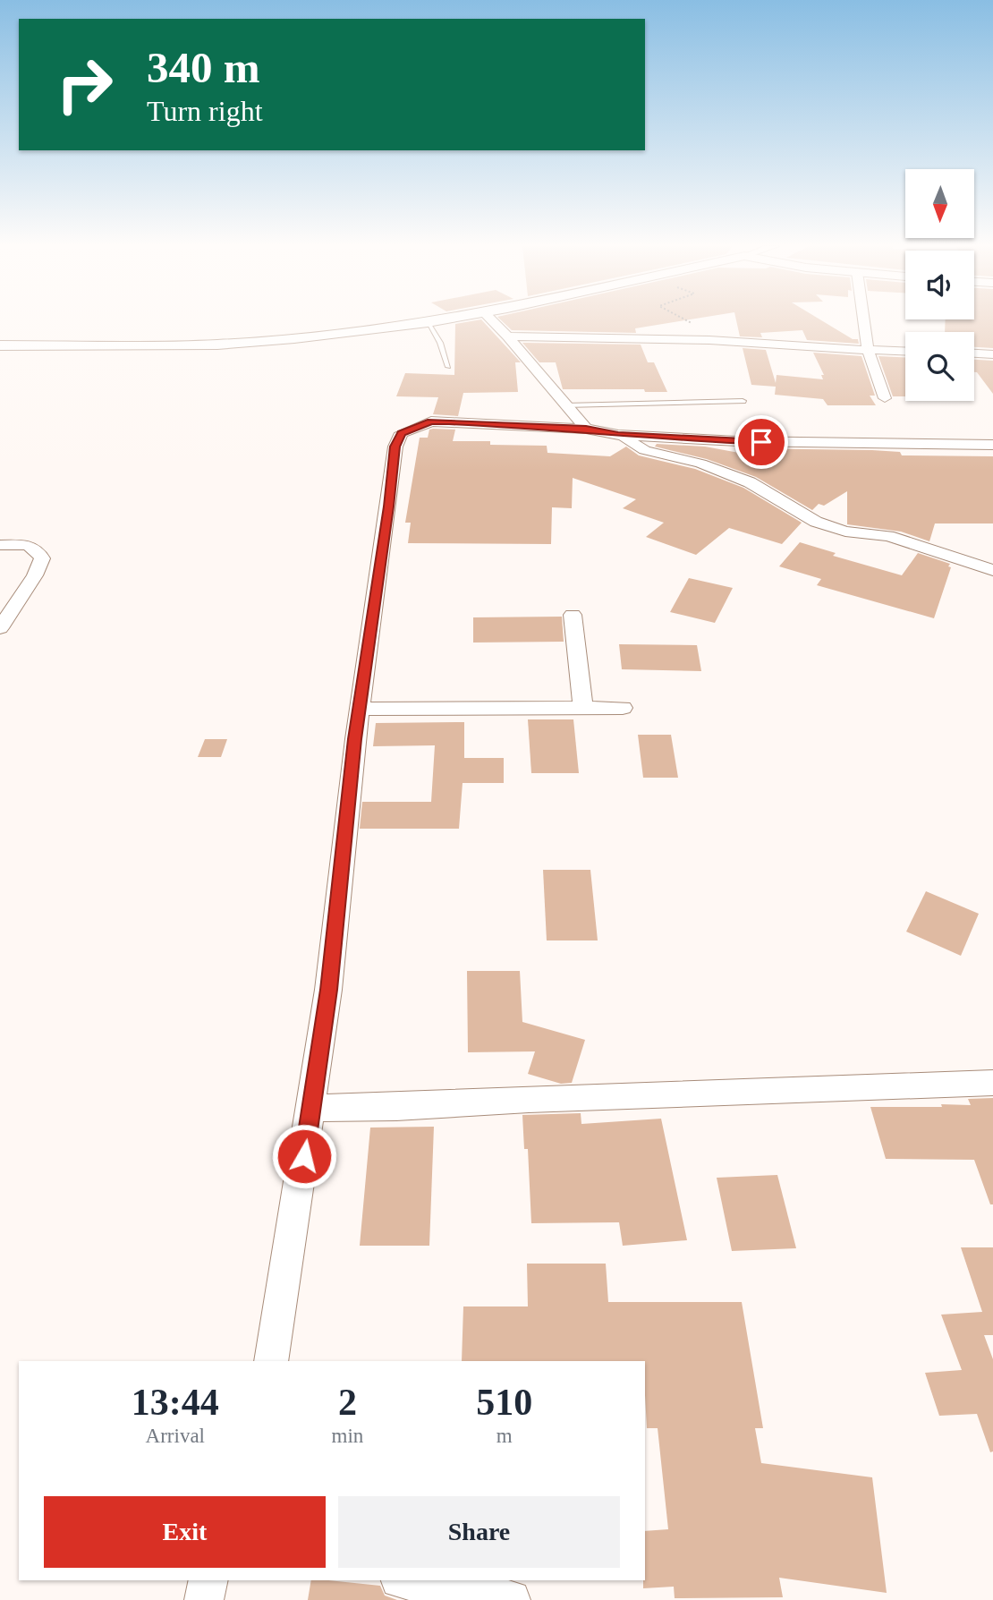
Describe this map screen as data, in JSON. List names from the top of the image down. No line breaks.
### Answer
{"north":"bottom","page":{"turn":["340 m","Turn right"],"eta":["13:44","Arrival","2","min","510","m"],"buttons":["Exit","Share"]}}
